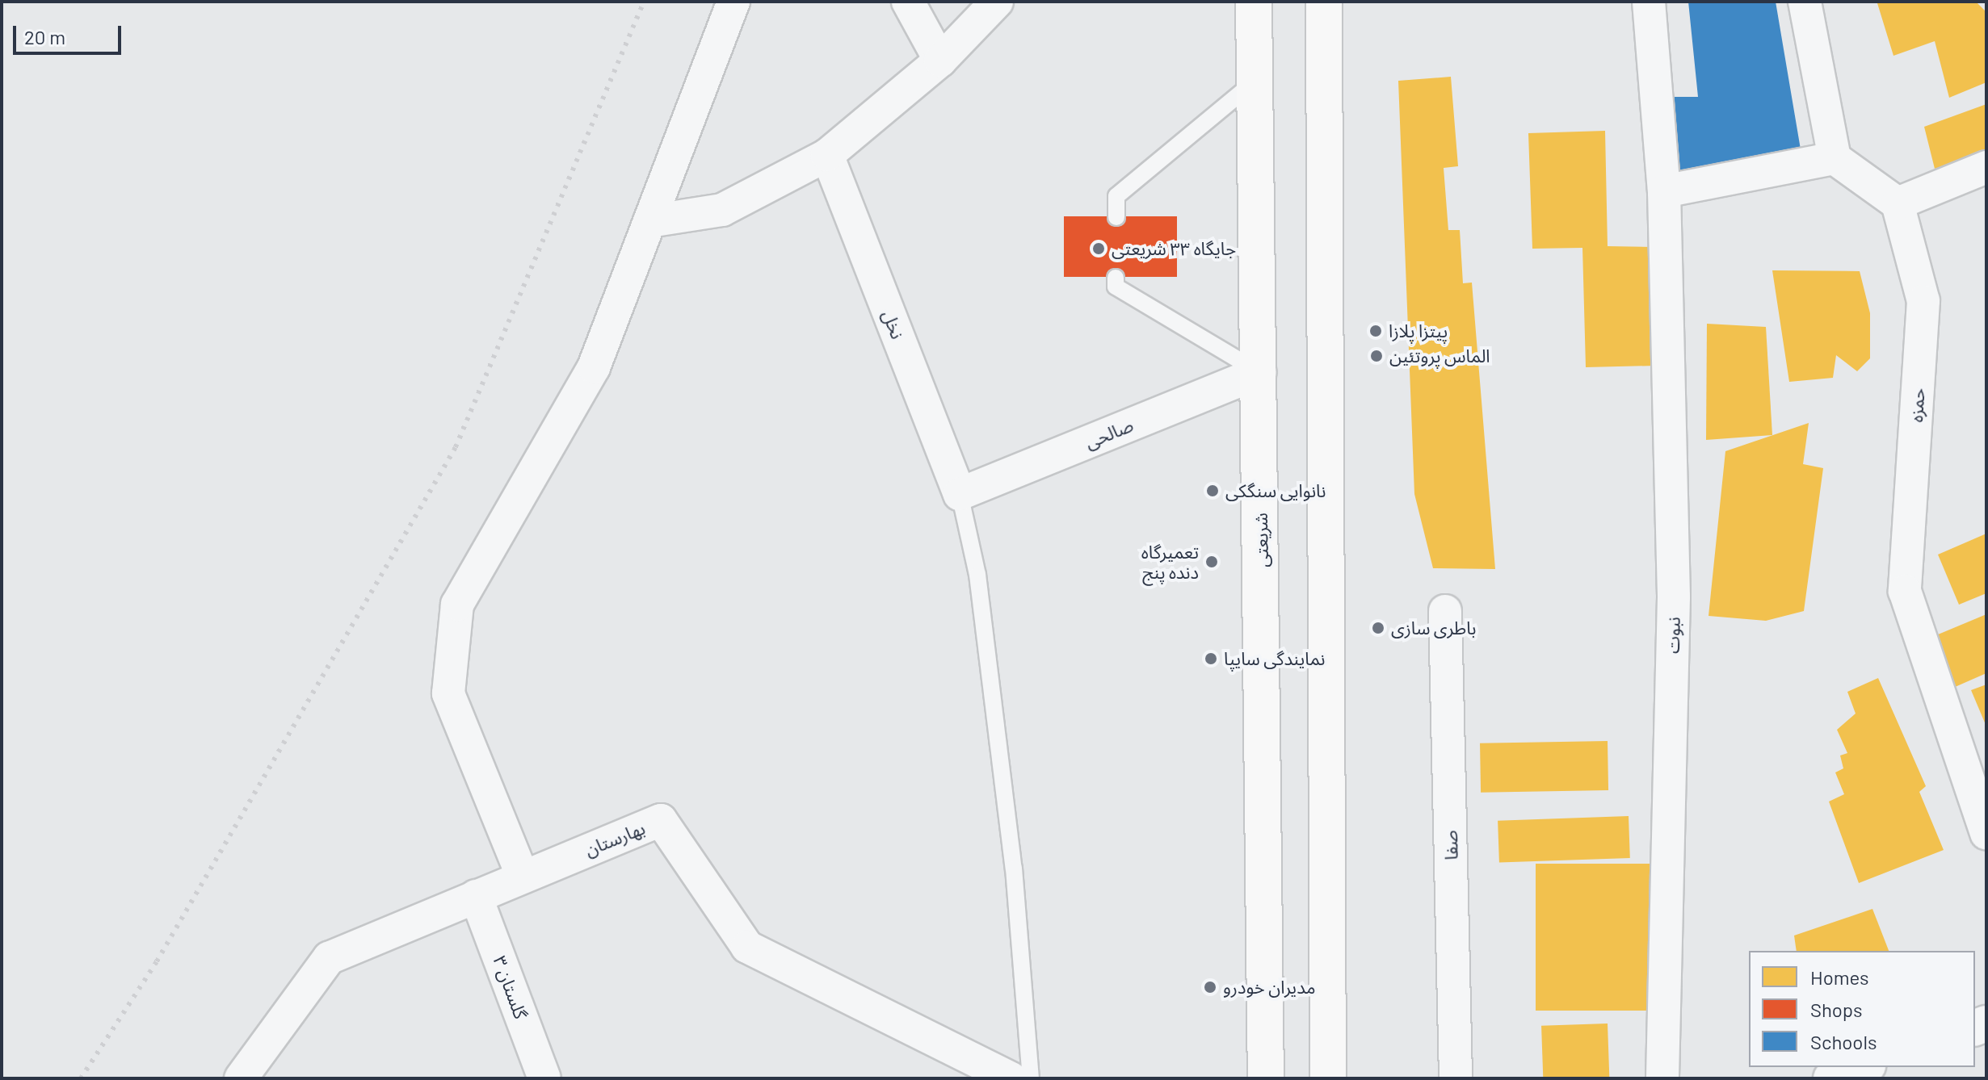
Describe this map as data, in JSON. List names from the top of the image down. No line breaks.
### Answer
{"streets":{"main road":["شریعتی"],"street":["نخل","حمزه","صالحی","نبوت","بهارستان","صفا","گلستان ۳"]},"crossings":[["نخل","صالحی"],["صالحی","شریعتی"],["بهارستان","گلستان ۳"]],"places":["جایگاه ۳۳ شریعتی","پیتزا پلازا","الماس پروتئین","نانوایی سنگکی","تعمیرگاه دنده پنج","باطری سازی","نمایندگی سایپا","مدیران خودرو"],"legend":["Homes","Shops","Schools"],"scale_bar":"20 m"}
